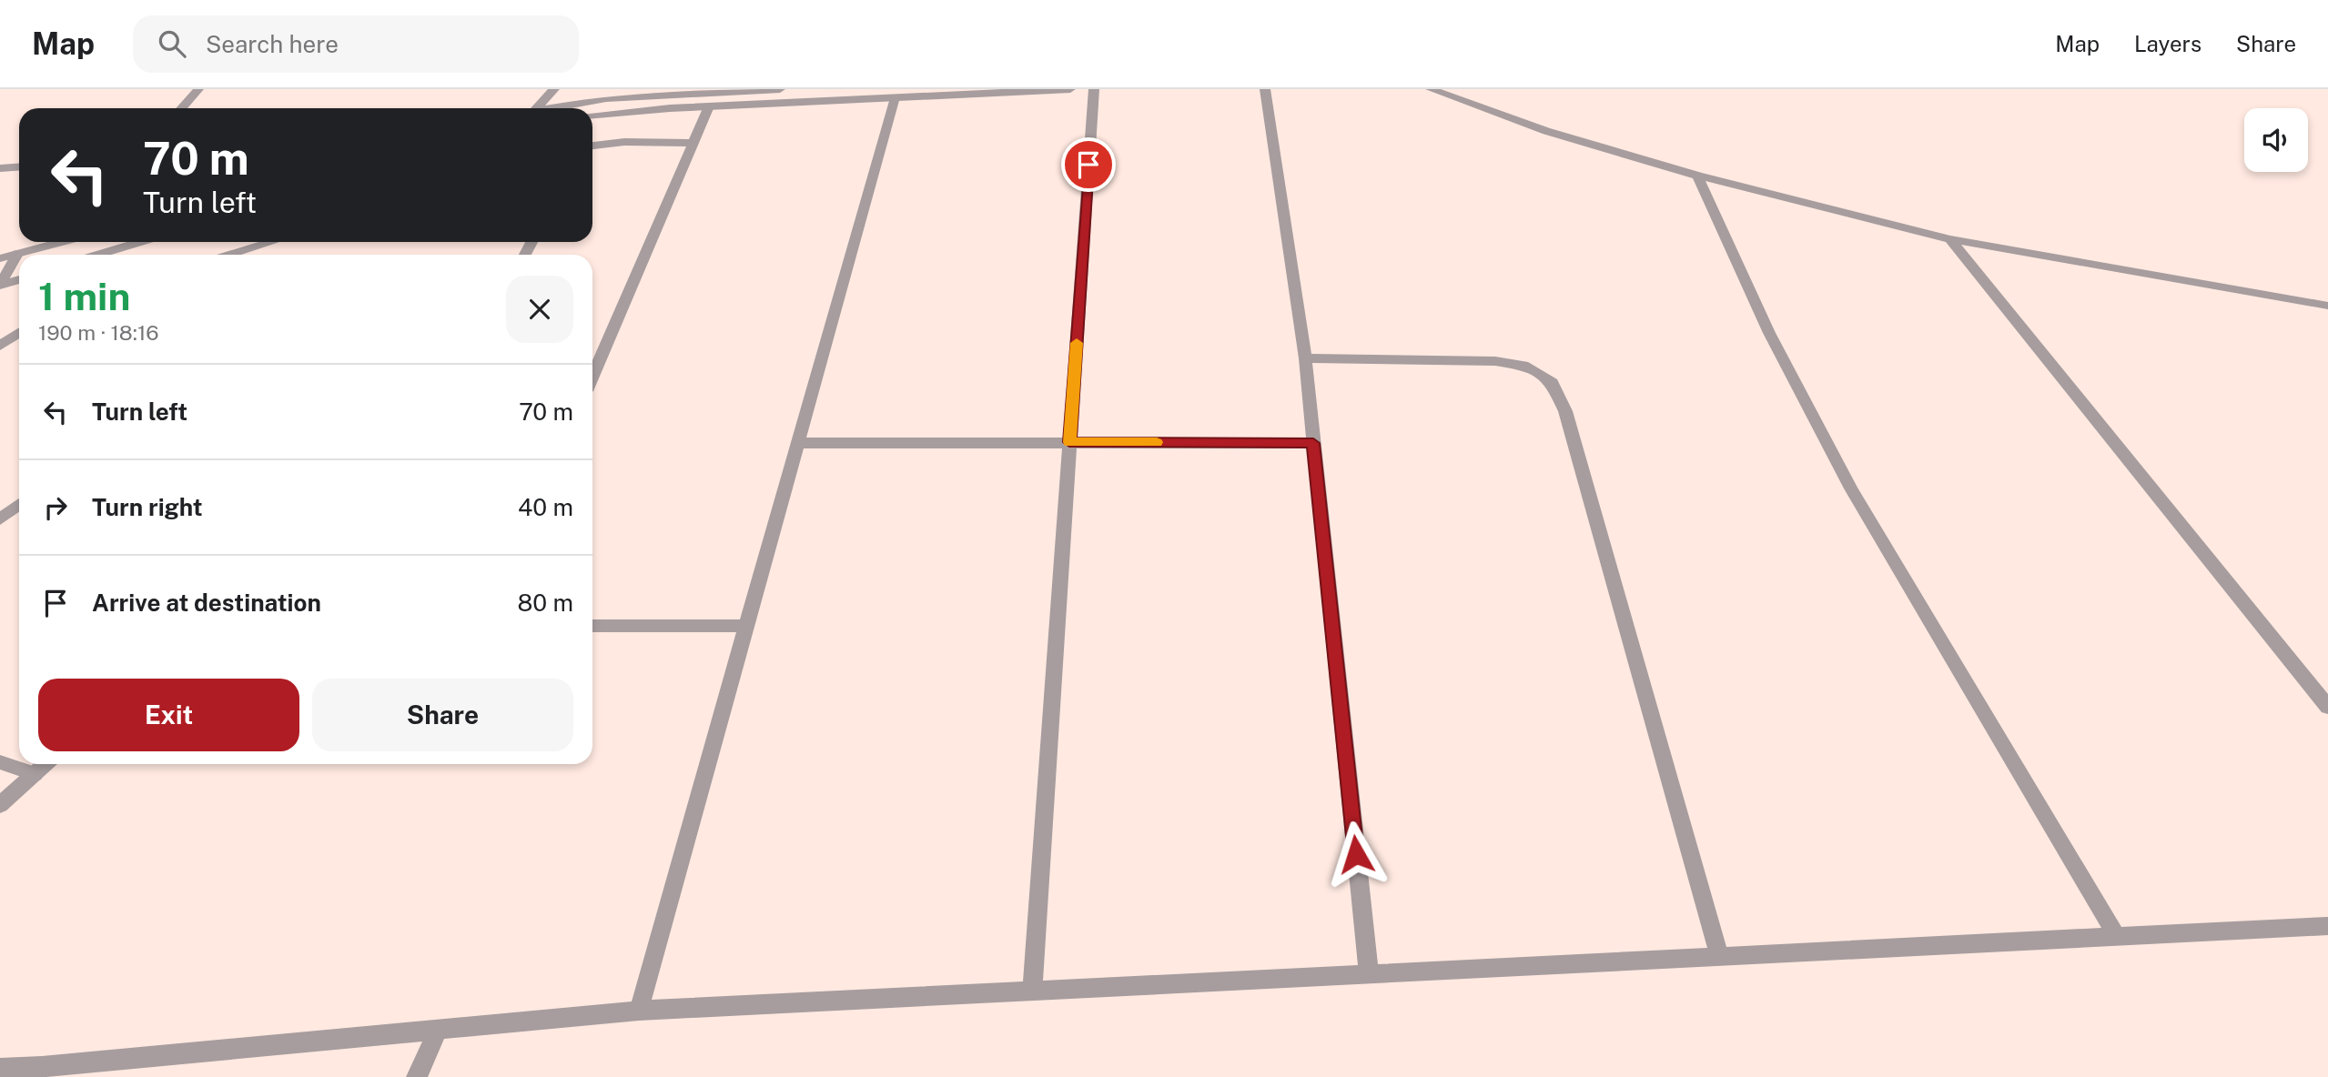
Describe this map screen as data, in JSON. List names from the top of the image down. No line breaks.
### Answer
{"page":{"header":"Map","search":"Search here","nav":["Map","Layers","Share"],"turn":["70 m","Turn left"],"heading":["1 min","190 m · 18:16"],"list":[{"name":"Turn left","value":"70 m"},{"name":"Turn right","value":"40 m"},{"name":"Arrive at destination","value":"80 m"}],"buttons":["Exit","Share"]}}
